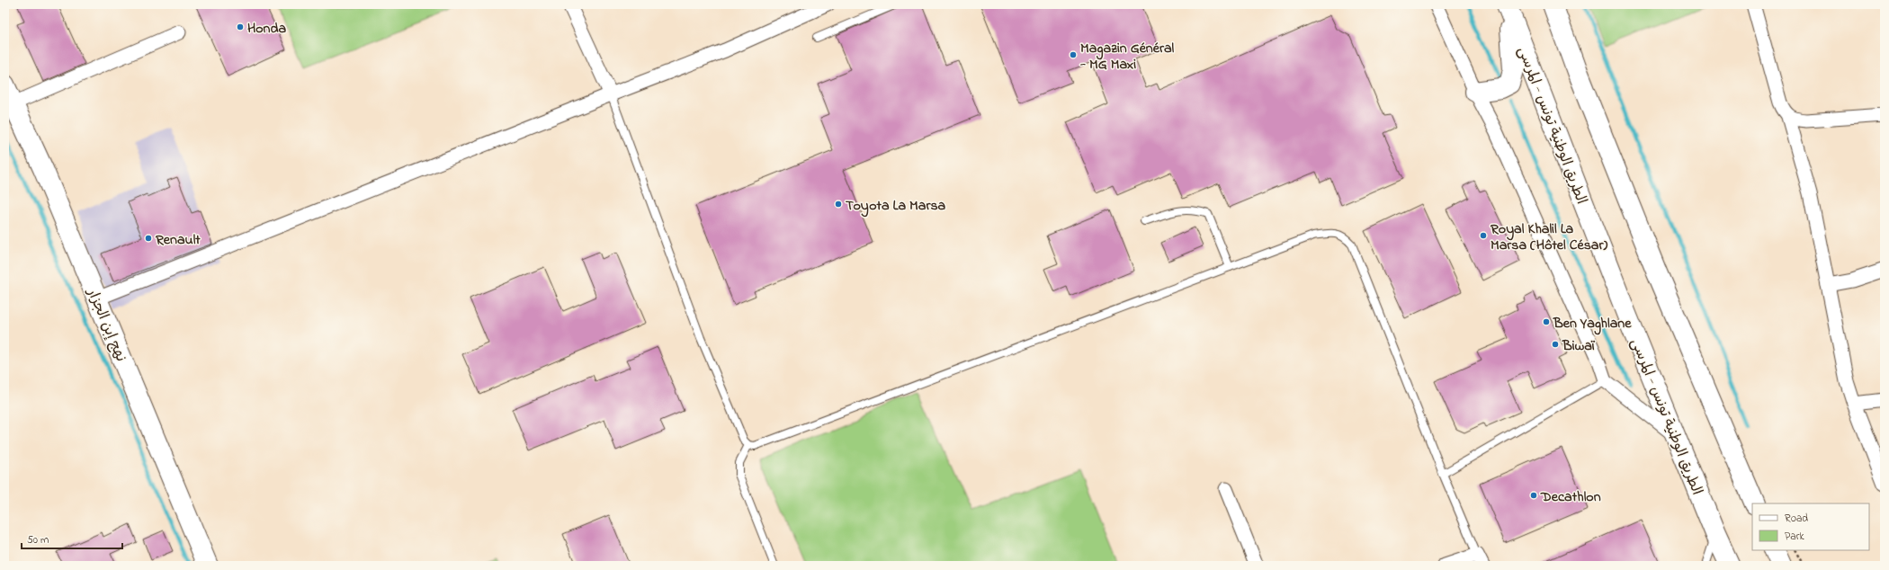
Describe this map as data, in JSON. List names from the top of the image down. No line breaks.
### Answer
{"streets":{"main road":["الطريق الوطنية تونس - المرسى","نهج إبن الجزار"]},"places":["Honda","Magazin Général - MG Maxi","Toyota La Marsa","Royal Khalil La Marsa (Hôtel César)","Renault","Ben Yaghlane","Biwaï","Decathlon"],"legend":["Road","Park"],"scale_bar":"50 m"}
